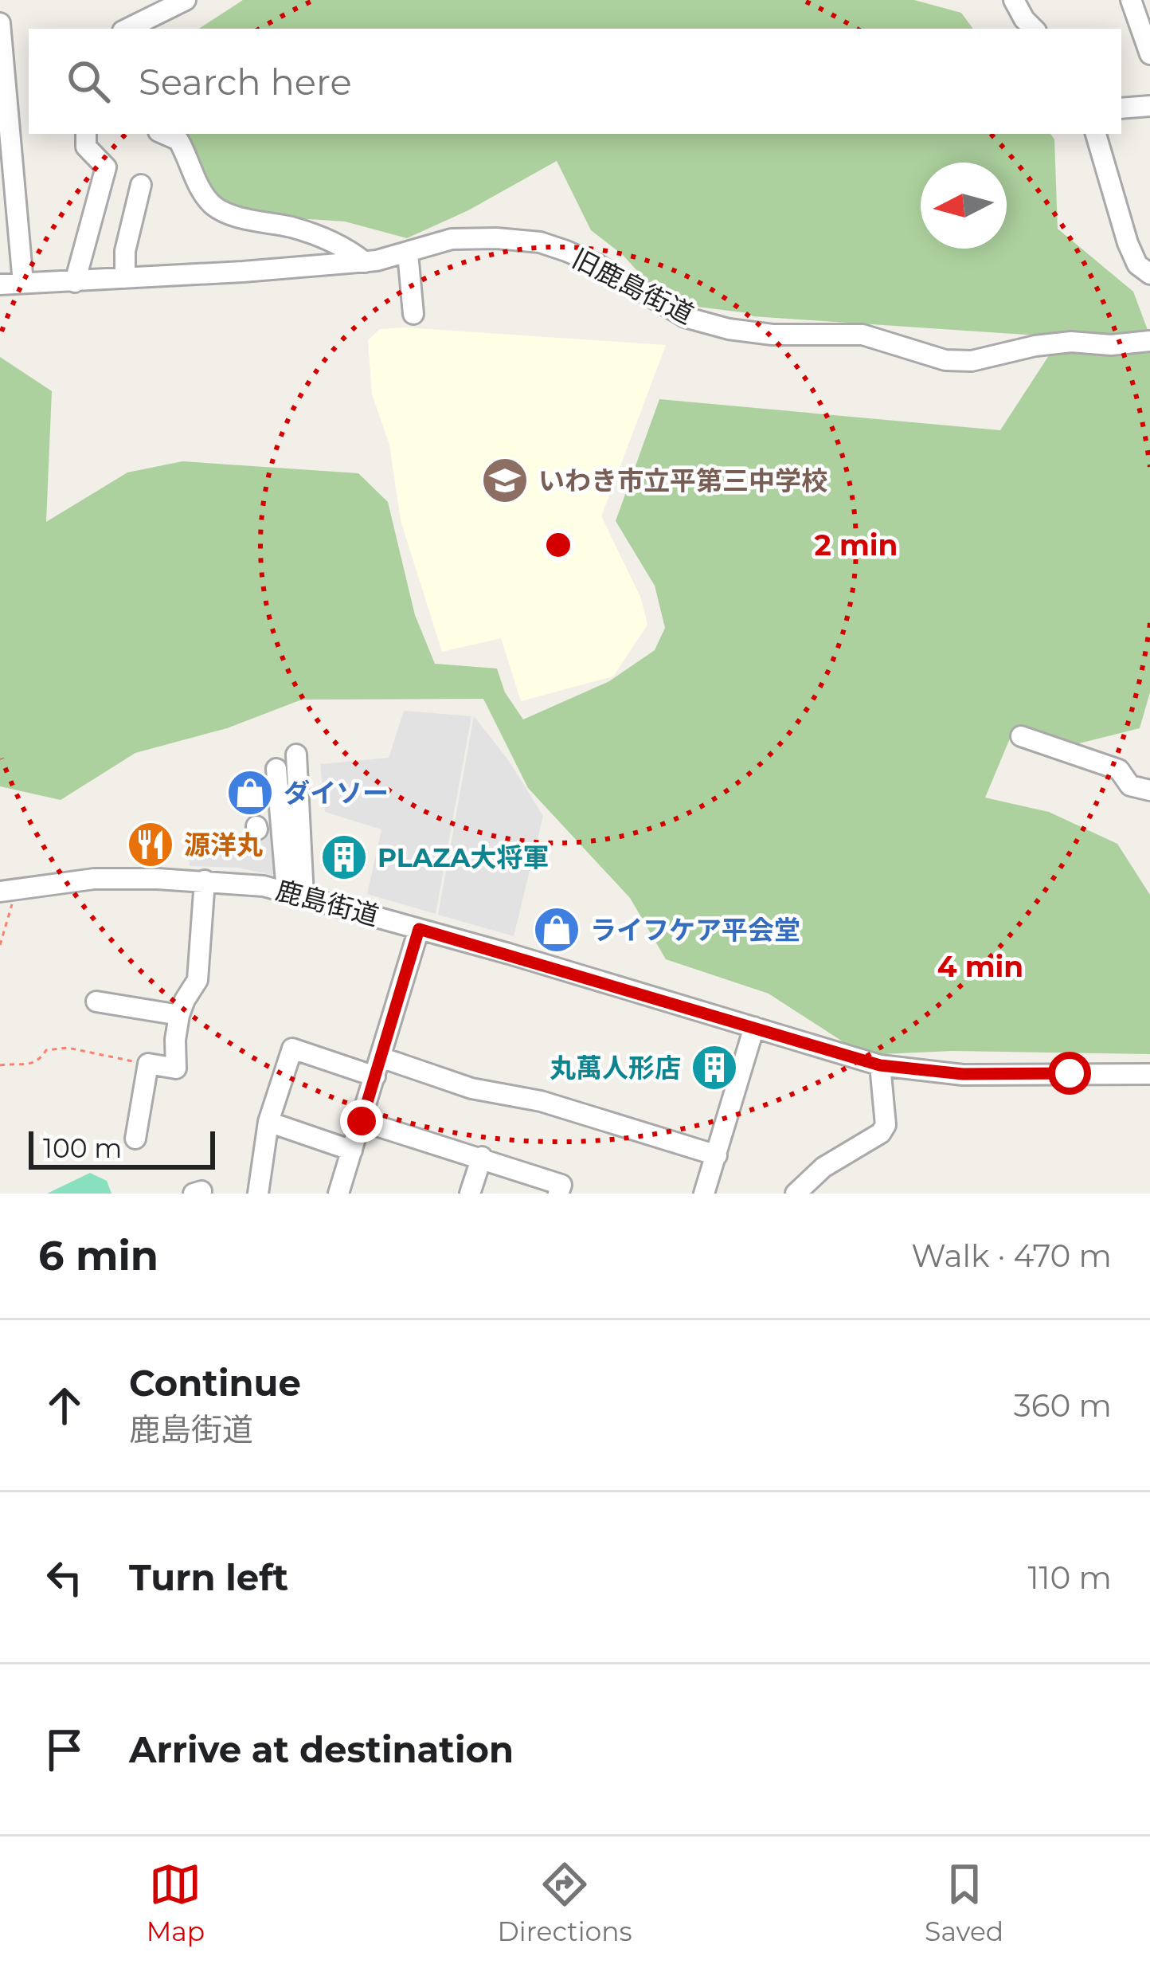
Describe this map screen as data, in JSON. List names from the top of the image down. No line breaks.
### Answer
{"streets":{"street":["旧鹿島街道","鹿島街道"]},"places":{"school or university":["いわき市立平第三中学校"],"shop":["ダイソー","ライフケア平会堂"],"restaurant":["源洋丸"],"building":["PLAZA大将軍","丸萬人形店"]},"scale_bar":"100 m","north":"left","page":{"search":"Search here","scale":"100 m","heading":["6 min","Walk · 470 m"],"list":[["Continue","鹿島街道","360 m"],["Turn left","110 m"],"Arrive at destination"],"nav":["Map","Directions","Saved"]},"rings":["2 min","4 min"]}
